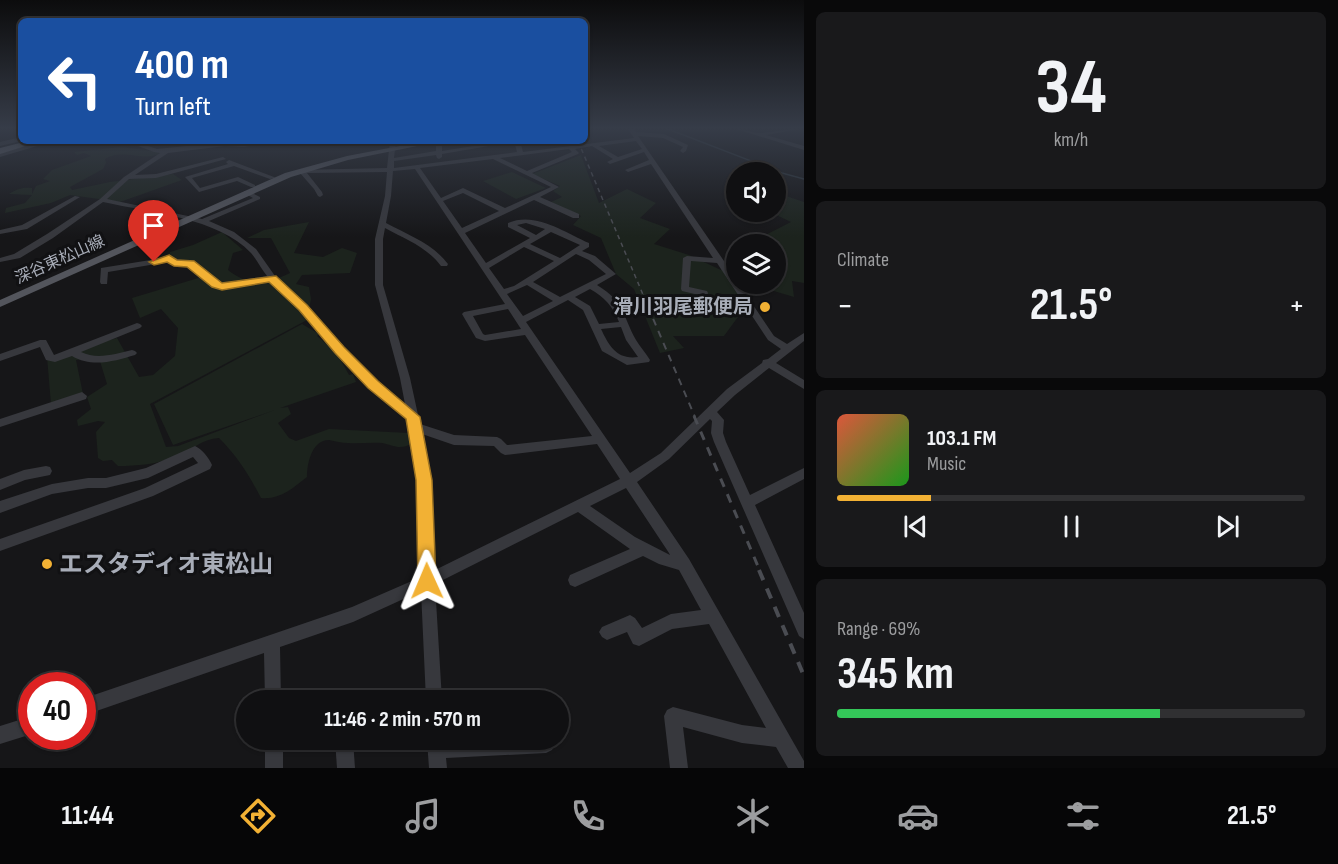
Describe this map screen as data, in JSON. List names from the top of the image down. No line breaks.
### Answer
{"streets":{"main road":["深谷東松山線"]},"places":["滑川羽尾郵便局","エスタディオ東松山"],"page":{"tile":[["34","km/h"],"Climate",["Range · 69%","345 km"]],"turn":["400 m","Turn left"],"heat":["−","21.5°","+"],"song":["103.1 FM","Music"],"limit":"40","trip":"11:46 · 2 min · 570 m","tabs":["11:44","21.5°"]}}
